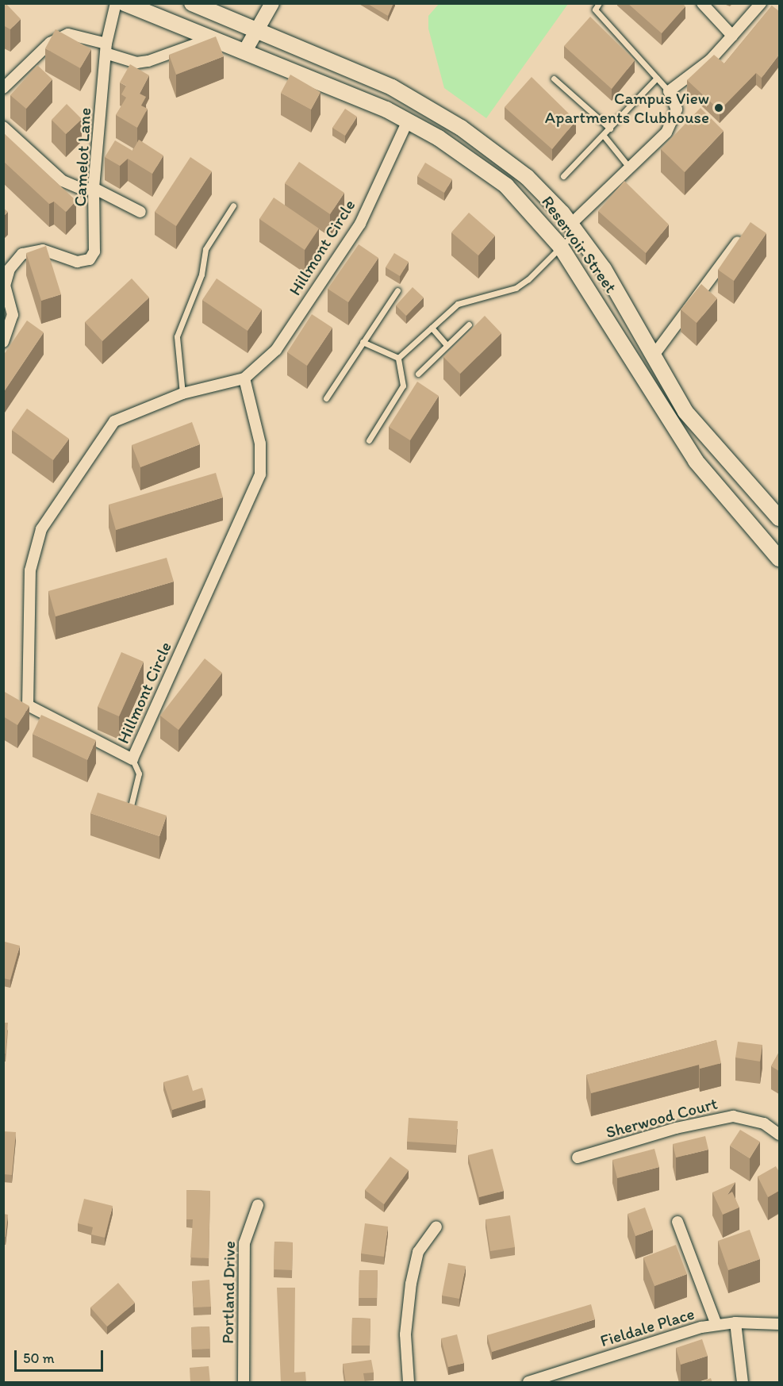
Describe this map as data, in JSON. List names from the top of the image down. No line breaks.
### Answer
{"streets":{"main road":["Reservoir Street"],"street":["Camelot Lane","Hillmont Circle","Sherwood Court","Portland Drive","Fieldale Place"]},"crossings":[["Reservoir Street","Hillmont Circle"]],"places":["Campus View Apartments Clubhouse"],"scale_bar":"50 m"}
